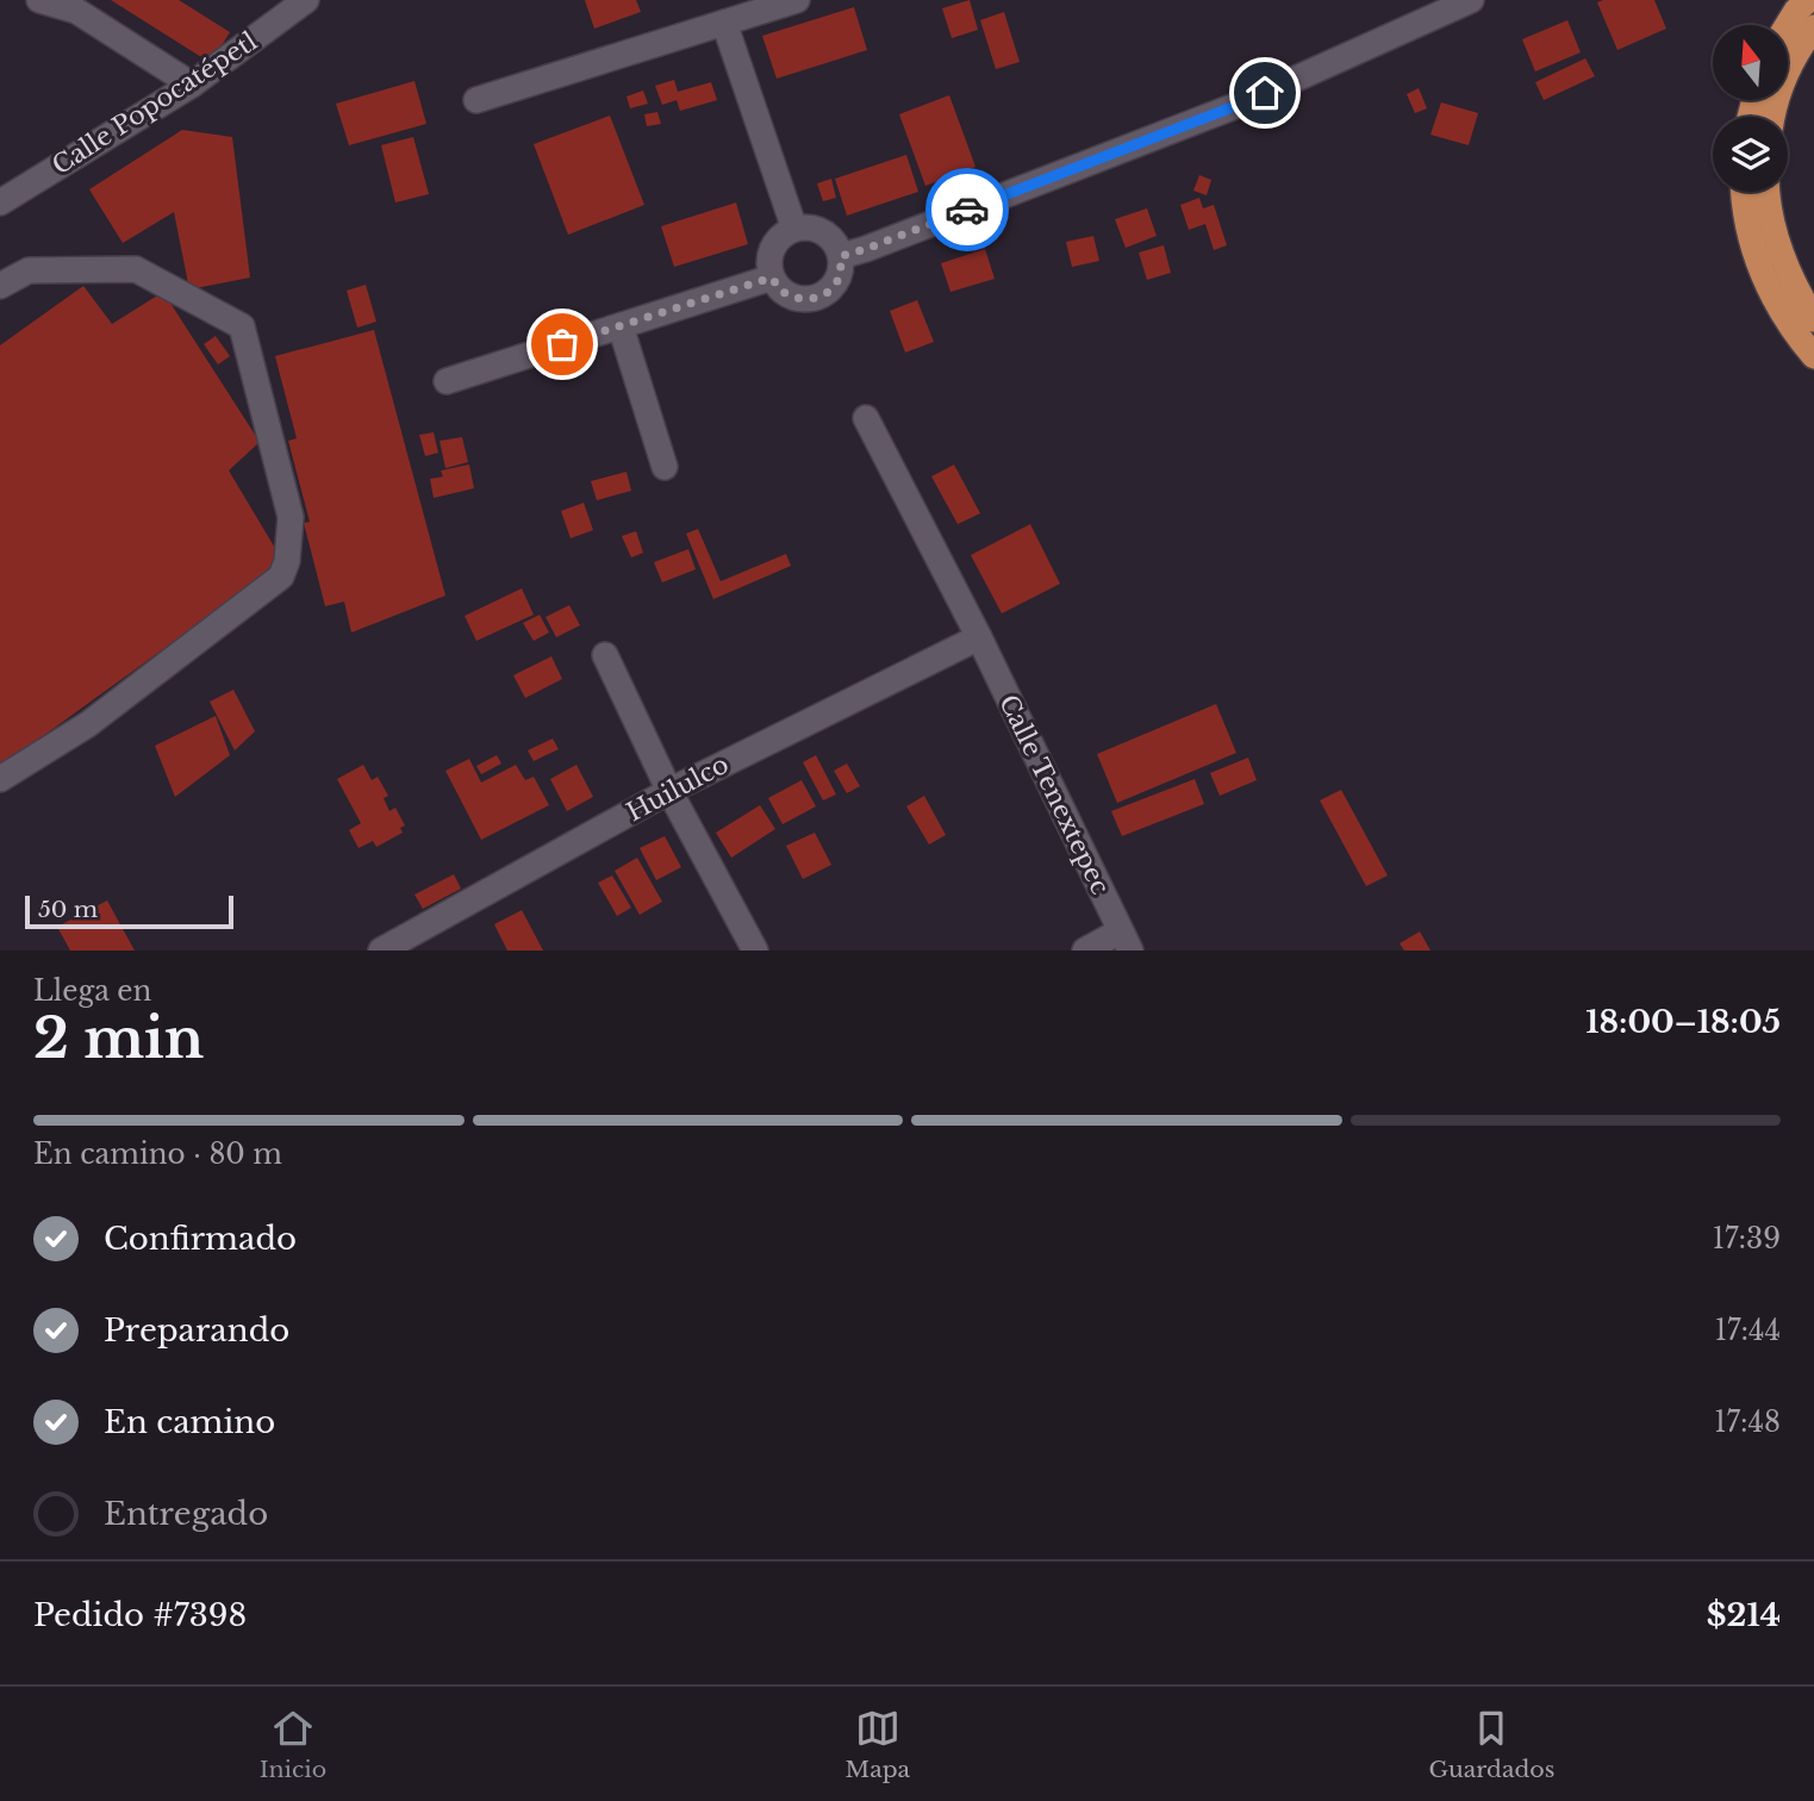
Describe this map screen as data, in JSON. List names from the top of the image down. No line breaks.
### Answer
{"streets":{"street":["Calle Popocatépetl","Huilulco","Calle Tenextepec"]},"crossings":[["Huilulco","Calle Tenextepec"]],"scale_bar":"50 m","north":"top","page":{"scale":"50 m","heading":["2 min","Llega en","18:00–18:05"],"panel":["Pedido #7398","$214"],"bar":"En camino · 80 m","list":[["Confirmado","17:39"],["Preparando","17:44"],["En camino","17:48"],"Entregado"],"tabs":["Inicio","Mapa","Guardados"]}}
